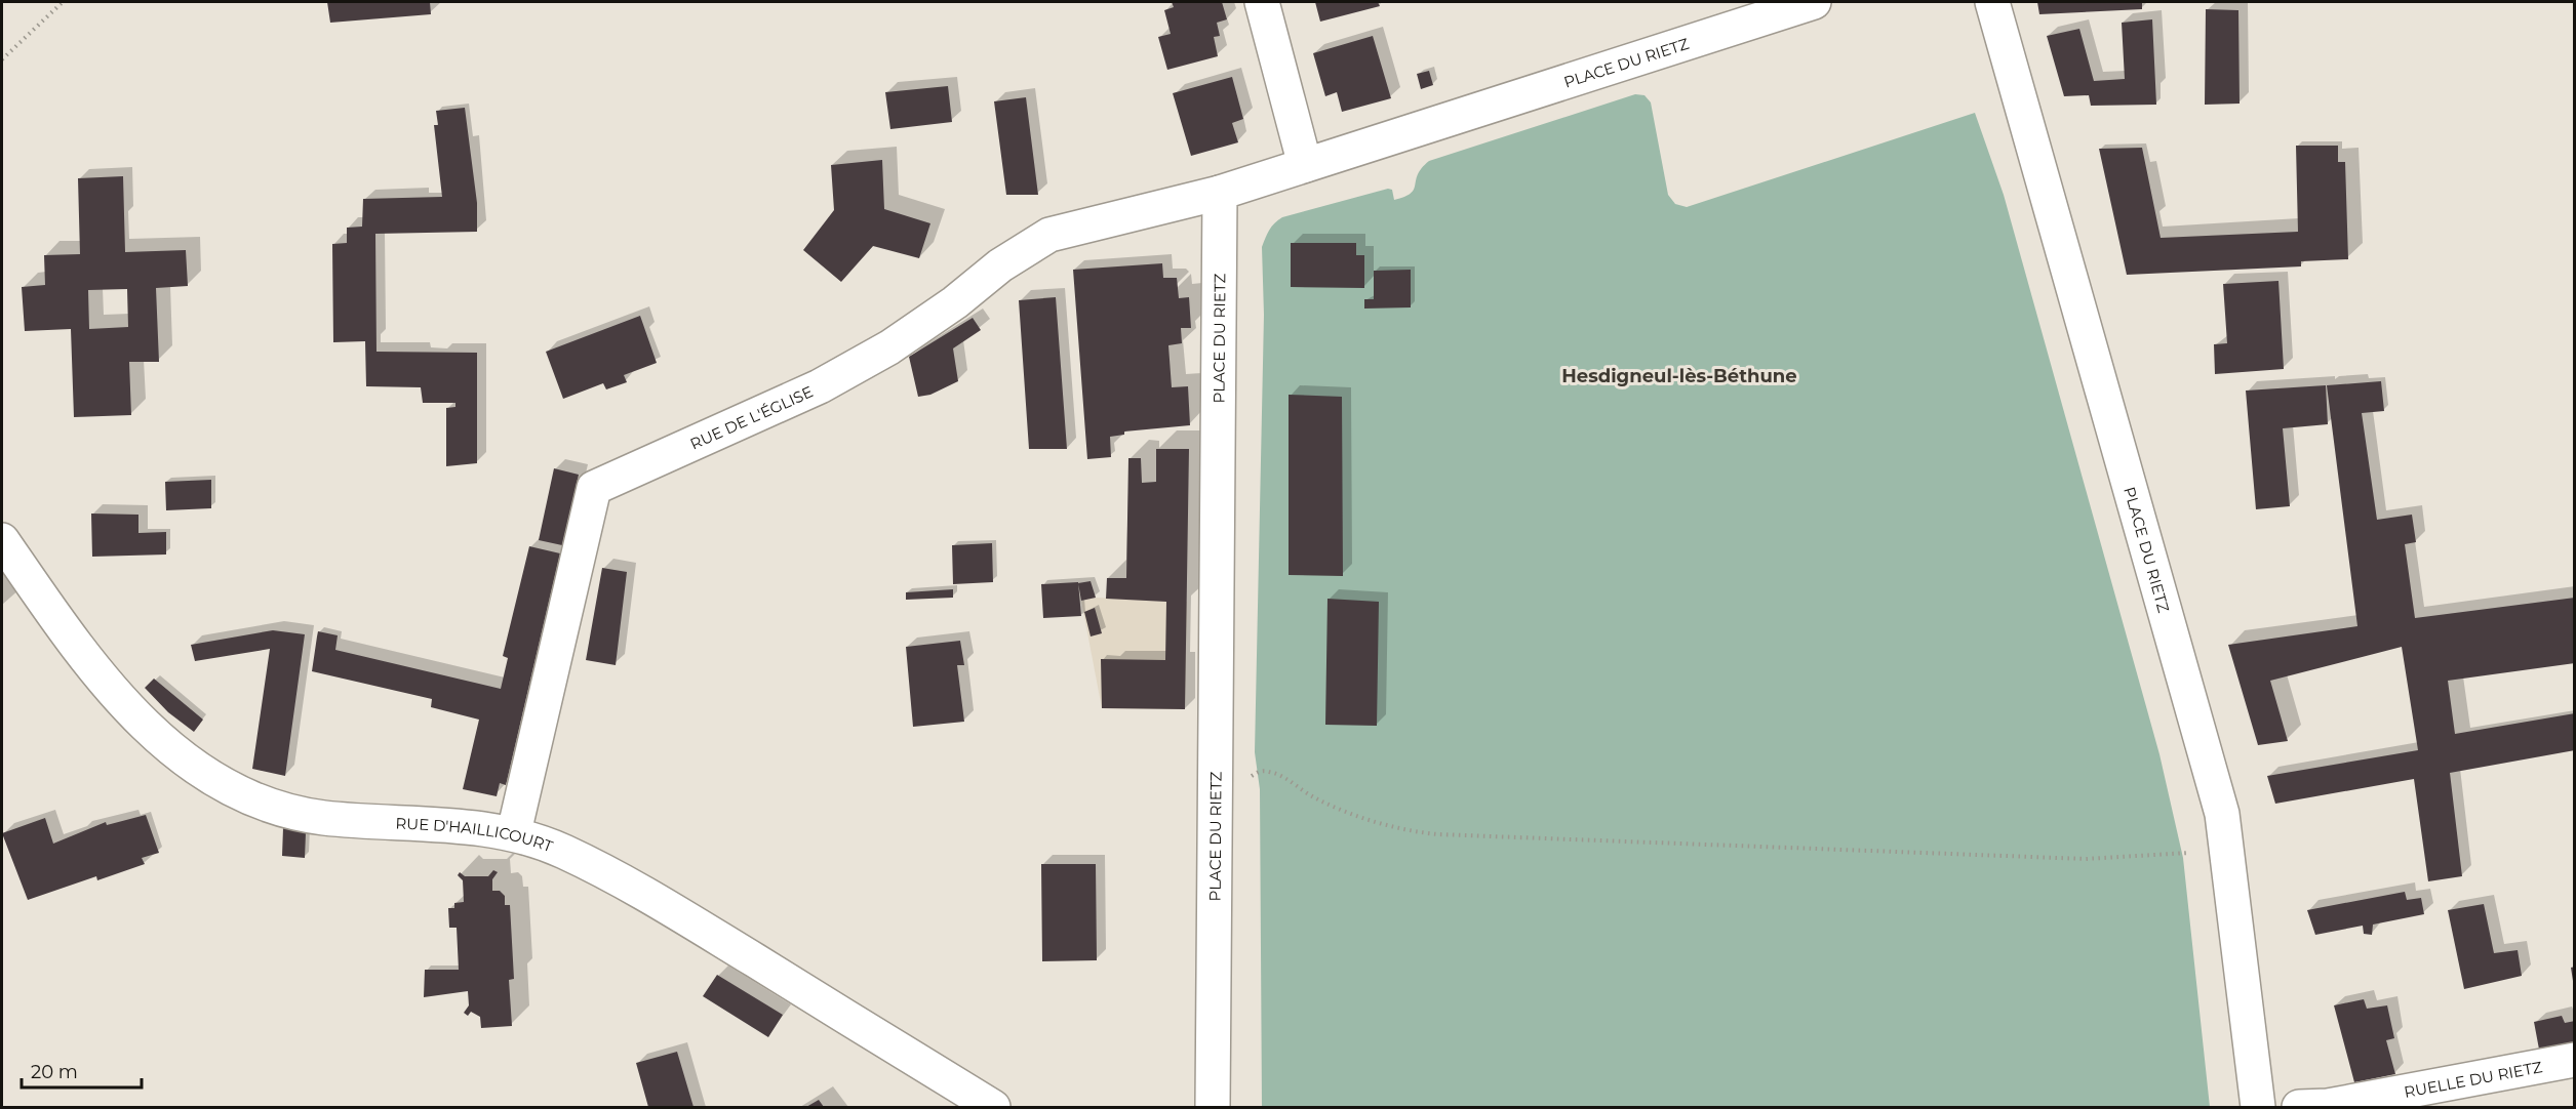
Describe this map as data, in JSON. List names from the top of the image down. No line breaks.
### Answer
{"streets":{"street":["PLACE DU RIETZ","RUE DE L'ÉGLISE","RUE D'HAILLICOURT","RUELLE DU RIETZ"]},"crossings":[["PLACE DU RIETZ","RUE DE L'ÉGLISE"],["RUE DE L'ÉGLISE","RUE D'HAILLICOURT"]],"districts":["Hesdigneul-lès-Béthune"],"scale_bar":"20 m"}
